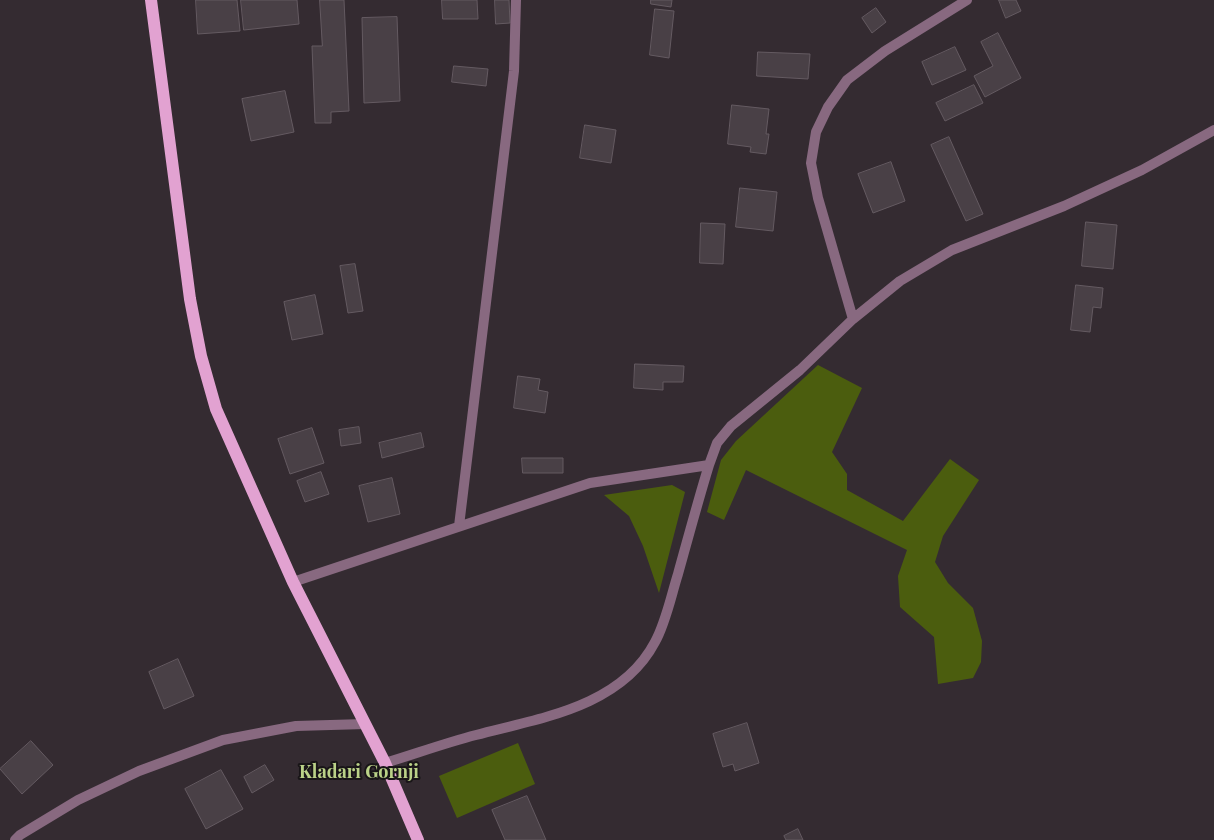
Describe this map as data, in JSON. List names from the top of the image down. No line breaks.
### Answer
{"districts":["Kladari Gornji"]}
